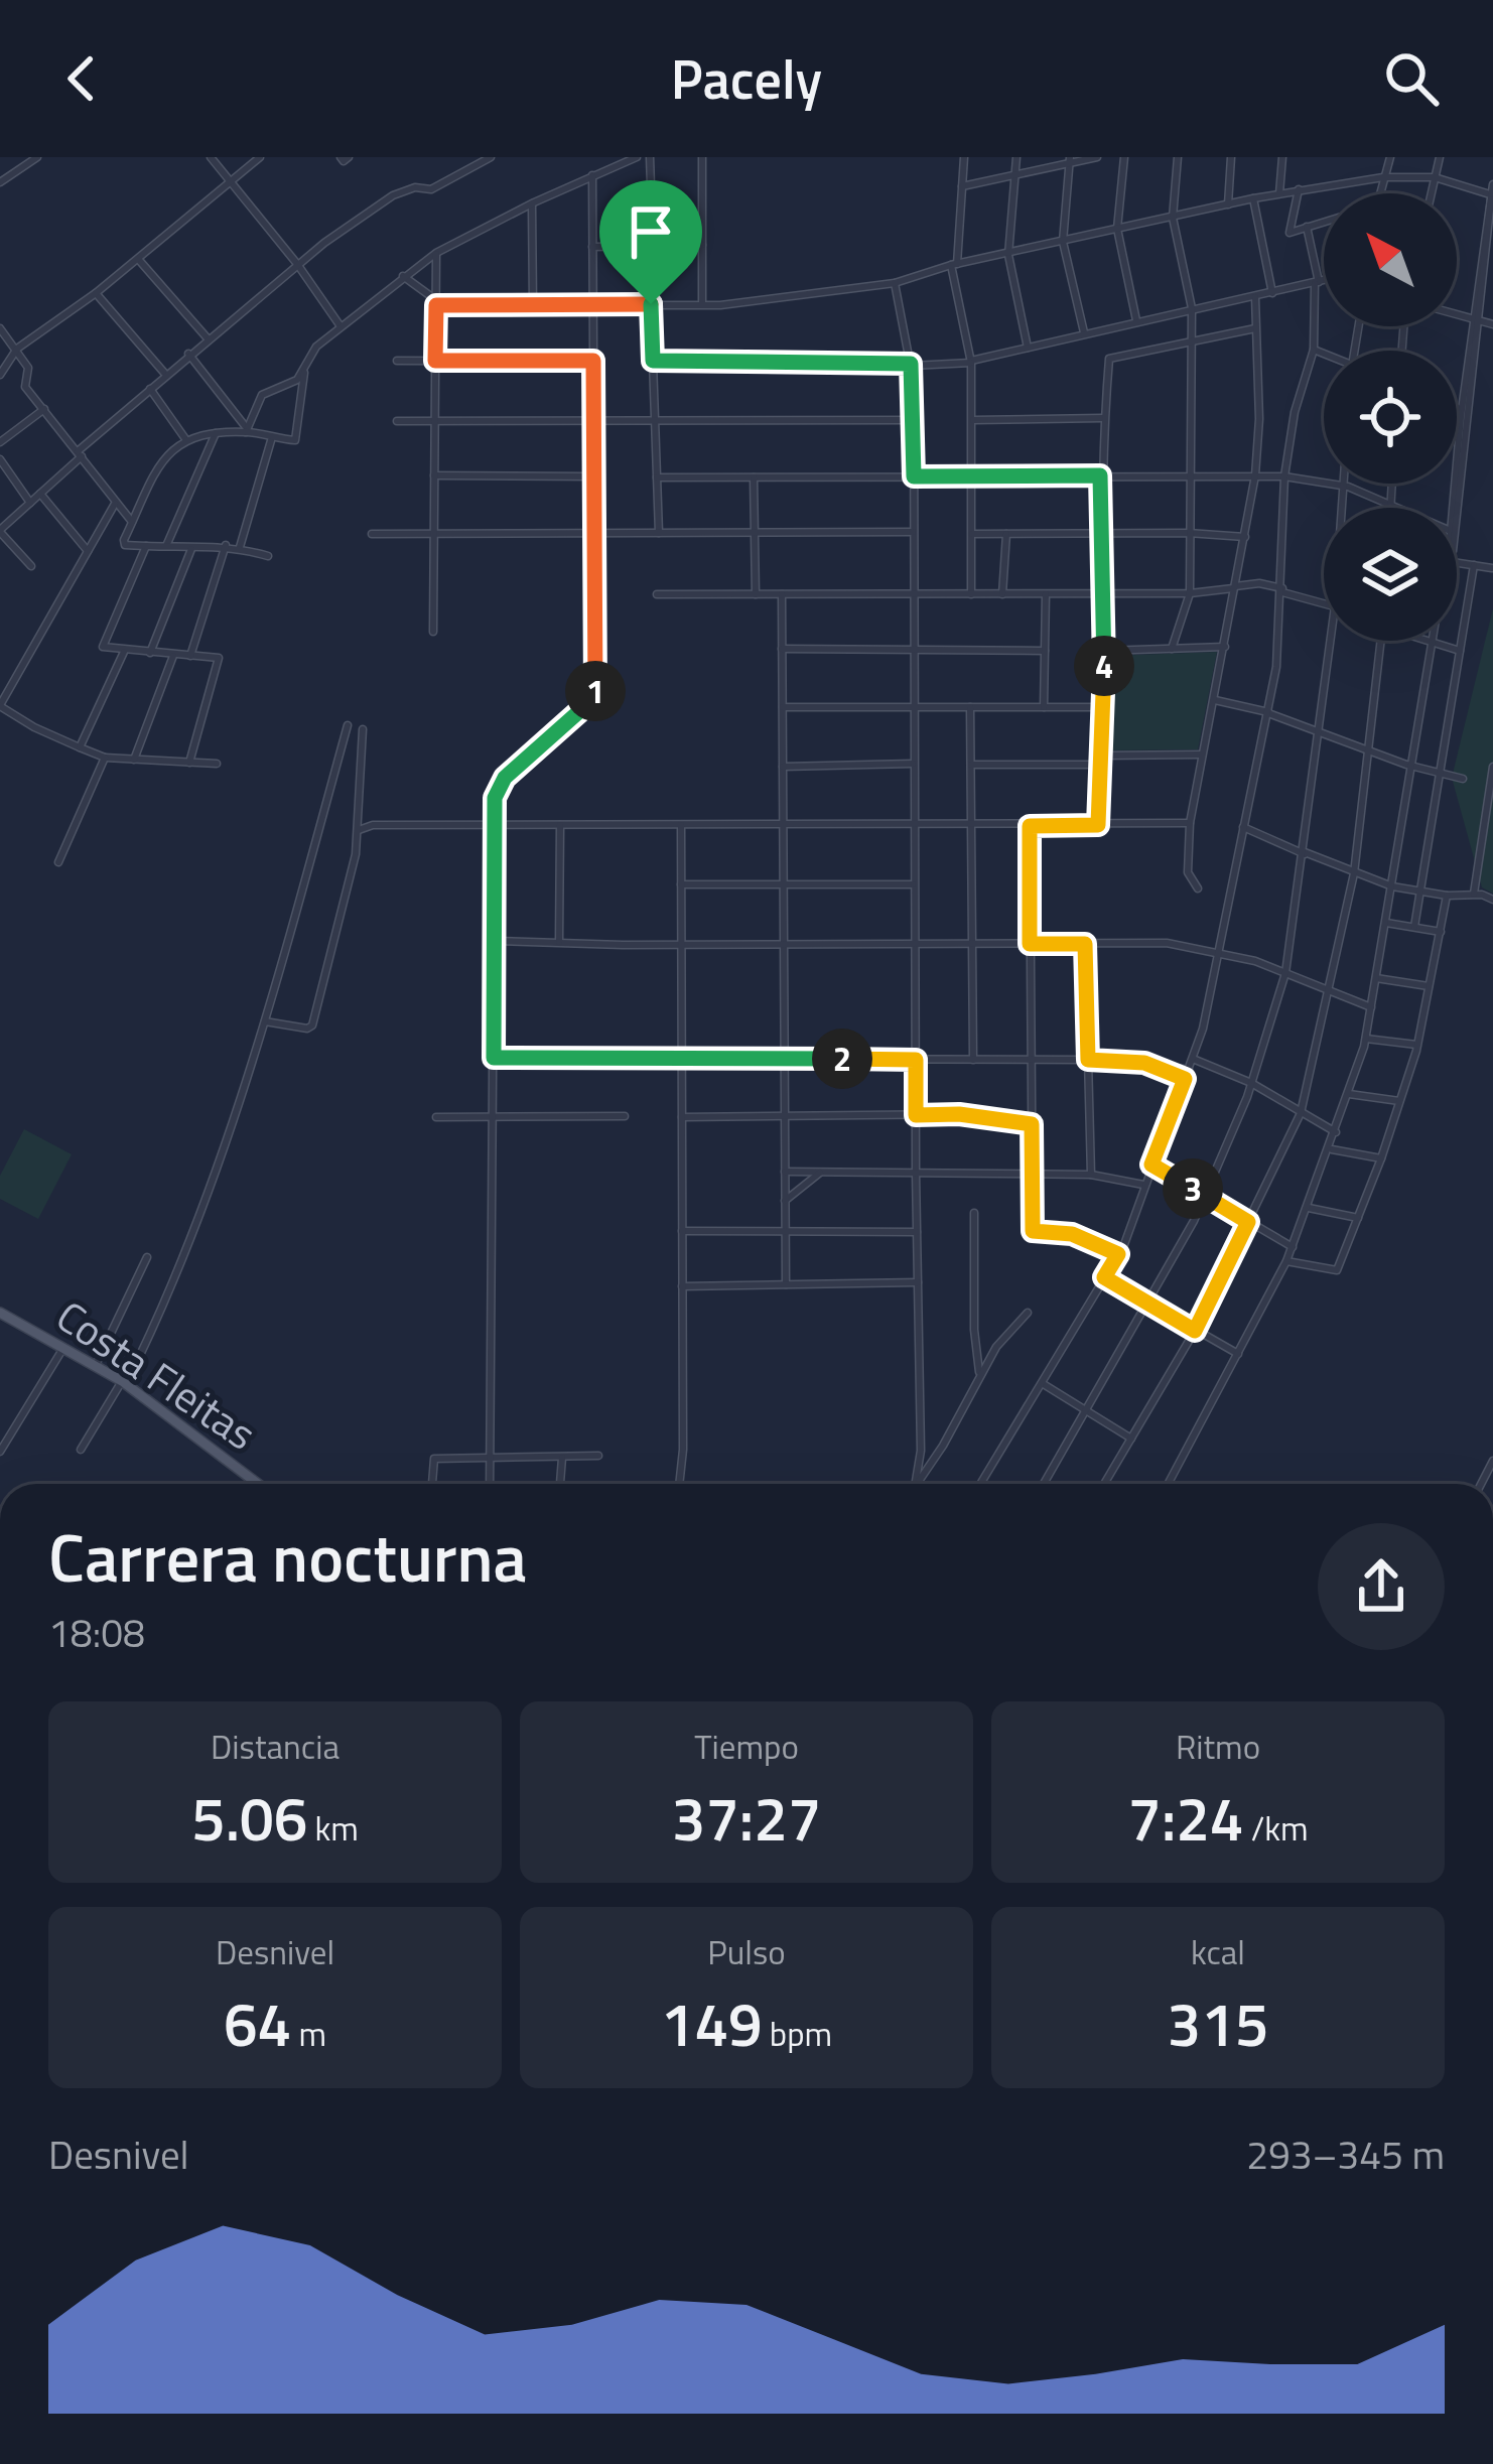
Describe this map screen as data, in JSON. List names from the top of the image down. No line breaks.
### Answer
{"streets":{"main road":["Costa Fleitas"]},"north":"top left","page":{"header":"Pacely","pins":["4","1","2","3"],"heading":["Carrera nocturna","18:08"],"stats":[["Distancia","5.06 km"],["Tiempo","37:27"],["Ritmo","7:24 /km"],["Desnivel","64 m"],["Pulso","149 bpm"],["kcal","315"]],"chart":["Desnivel","293–345 m"]}}
